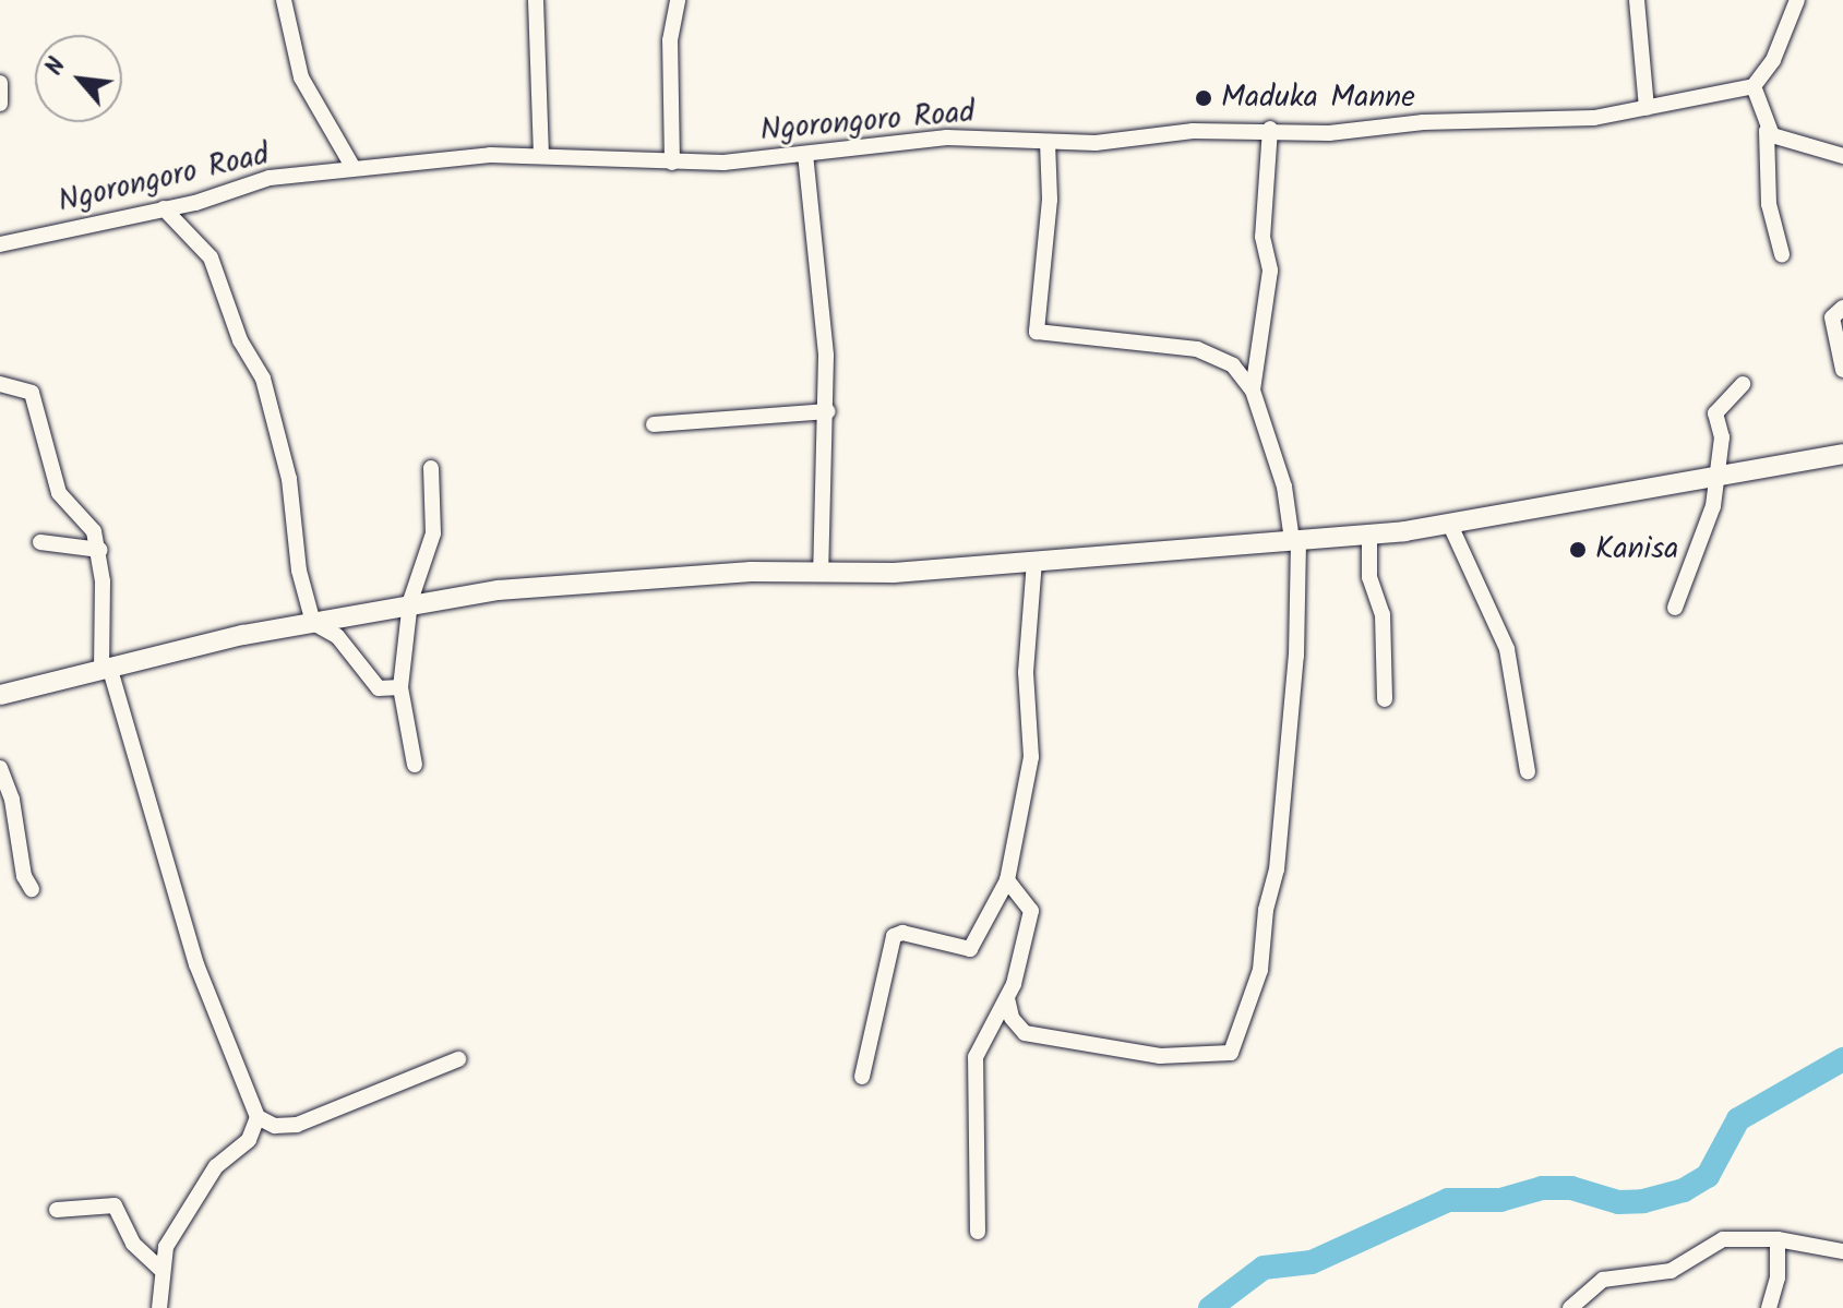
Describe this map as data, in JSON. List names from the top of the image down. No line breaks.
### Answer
{"streets":{"street":["Ngorongoro Road"]},"places":["Maduka Manne","Kanisa"],"north":"top left"}
